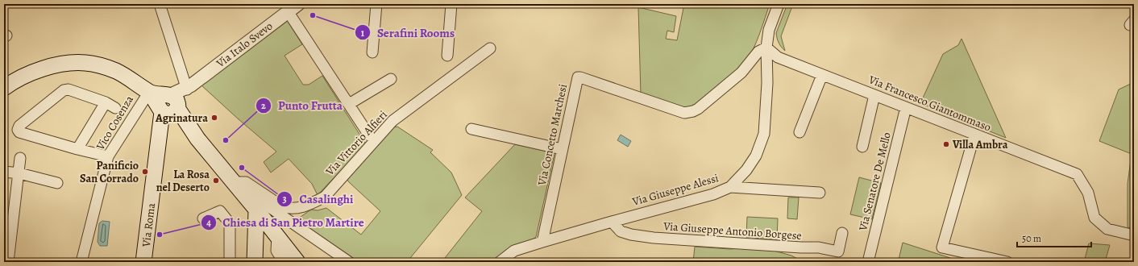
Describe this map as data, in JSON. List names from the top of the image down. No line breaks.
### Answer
{"streets":{"main road":["Via Roma"],"street":["Via Italo Svevo","Via Francesco Giantommaso","Vico Cosenza","Via Concetto Marchesi","Via Vittorio Alfieri","Via Senatore De Mello","Via Giuseppe Alessi","Via Giuseppe Antonio Borgese"]},"crossings":[["Via Francesco Giantommaso","Via Concetto Marchesi"],["Via Francesco Giantommaso","Via Senatore De Mello"],["Via Francesco Giantommaso","Via Giuseppe Alessi"],["Via Concetto Marchesi","Via Giuseppe Alessi"],["Via Giuseppe Alessi","Via Giuseppe Antonio Borgese"]],"places":["Serafini Rooms","Agrinatura","Punto Frutta","Villa Ambra","Casalinghi","Panificio San Corrado","La Rosa nel Deserto","Chiesa di San Pietro Martire"],"scale_bar":"50 m"}
